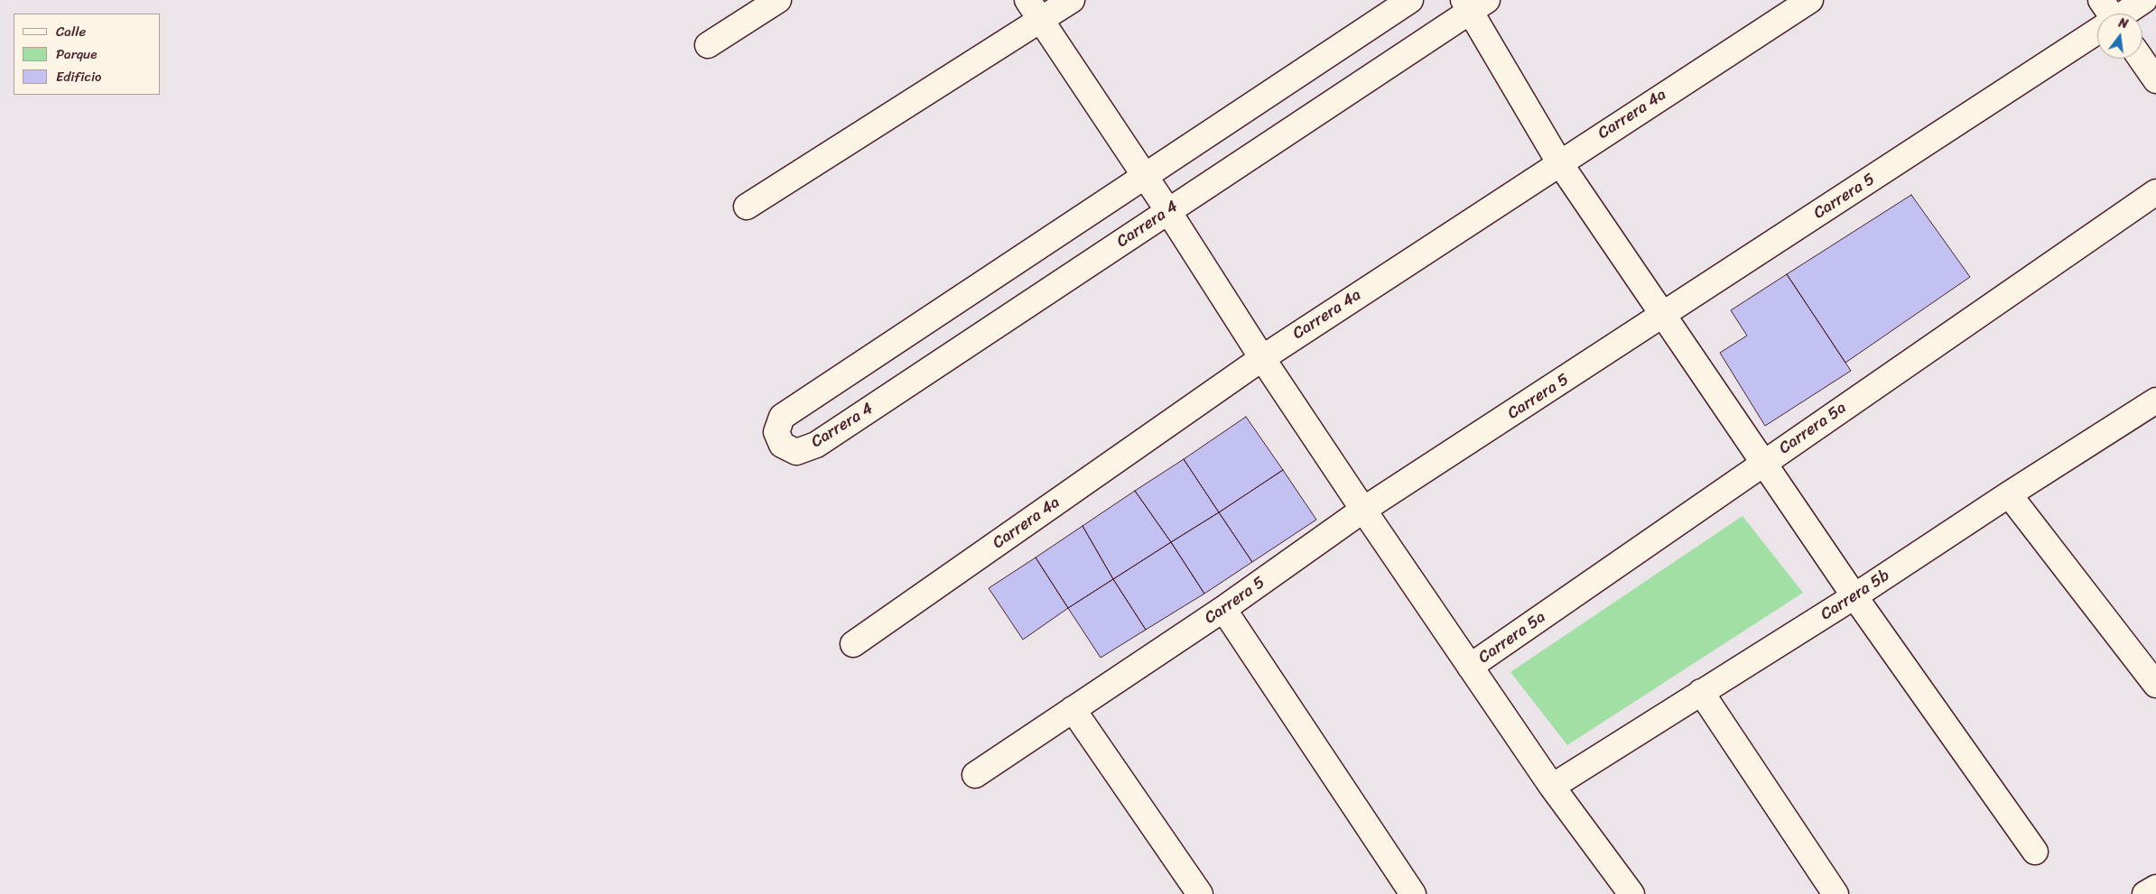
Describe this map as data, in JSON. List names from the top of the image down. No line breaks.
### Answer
{"streets":{"street":["Carrera 4a","Carrera 5","Carrera 4","Carrera 5a","Carrera 5b"]},"legend":["Calle","Parque","Edificio"],"north":"top"}
